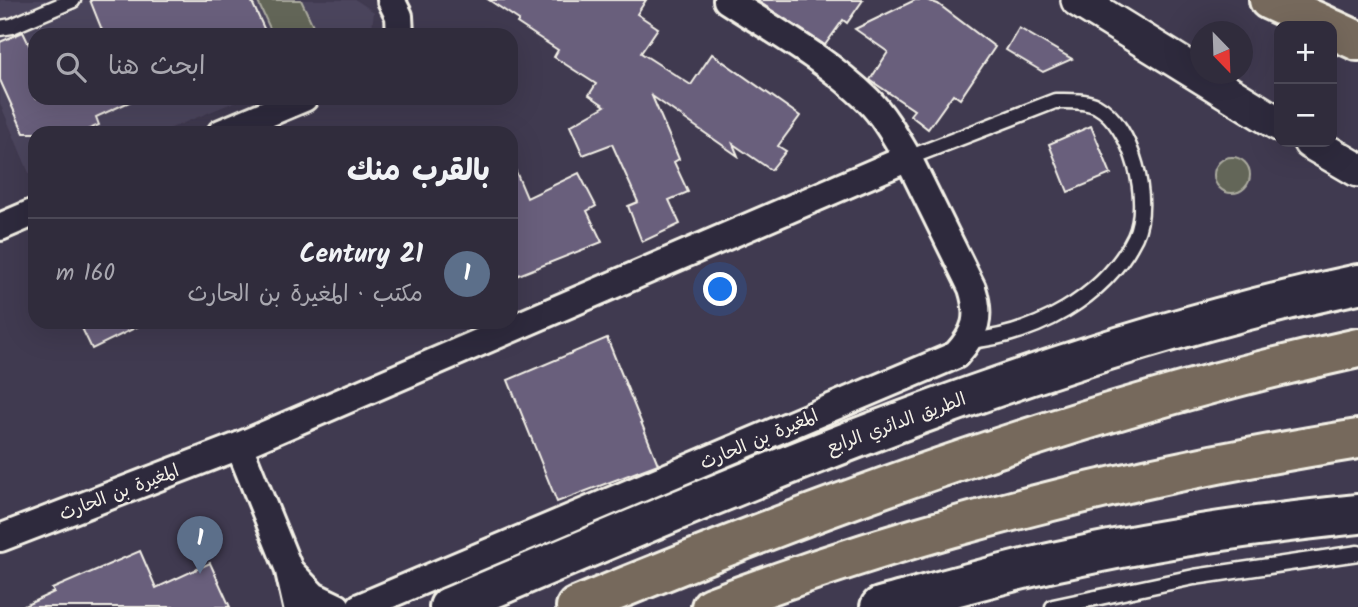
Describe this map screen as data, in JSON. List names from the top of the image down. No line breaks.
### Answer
{"streets":{"main road":["الطريق الدائري الرابع"],"street":["المغيرة بن الحارث"]},"north":"bottom right","page":{"map_buttons":["+","−"],"search":"ابحث هنا","heading":"بالقرب منك","list":[{"mark":"1","name":"Century 21","note":"مكتب · المغيرة بن الحارث","value":"160 m"}],"pins":"1"}}
